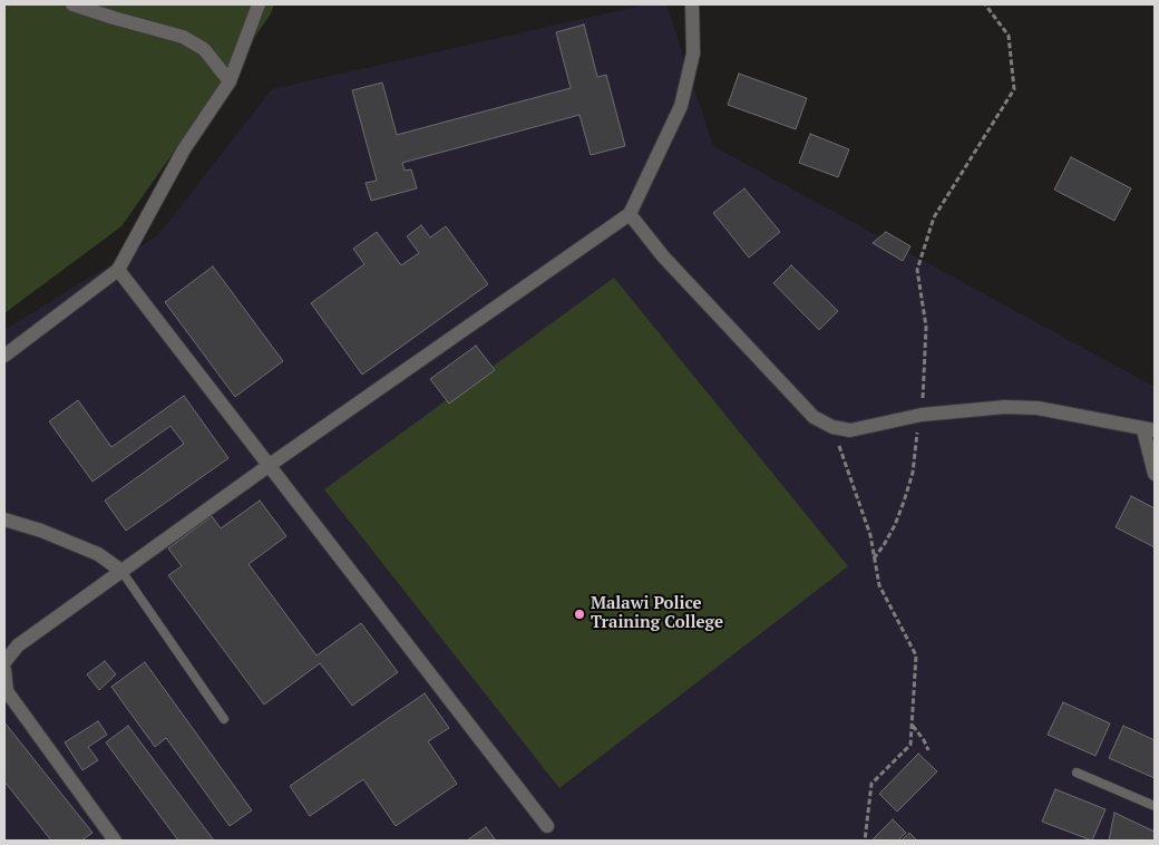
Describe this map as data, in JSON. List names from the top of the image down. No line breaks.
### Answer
{"places":["Malawi Police Training College"]}
